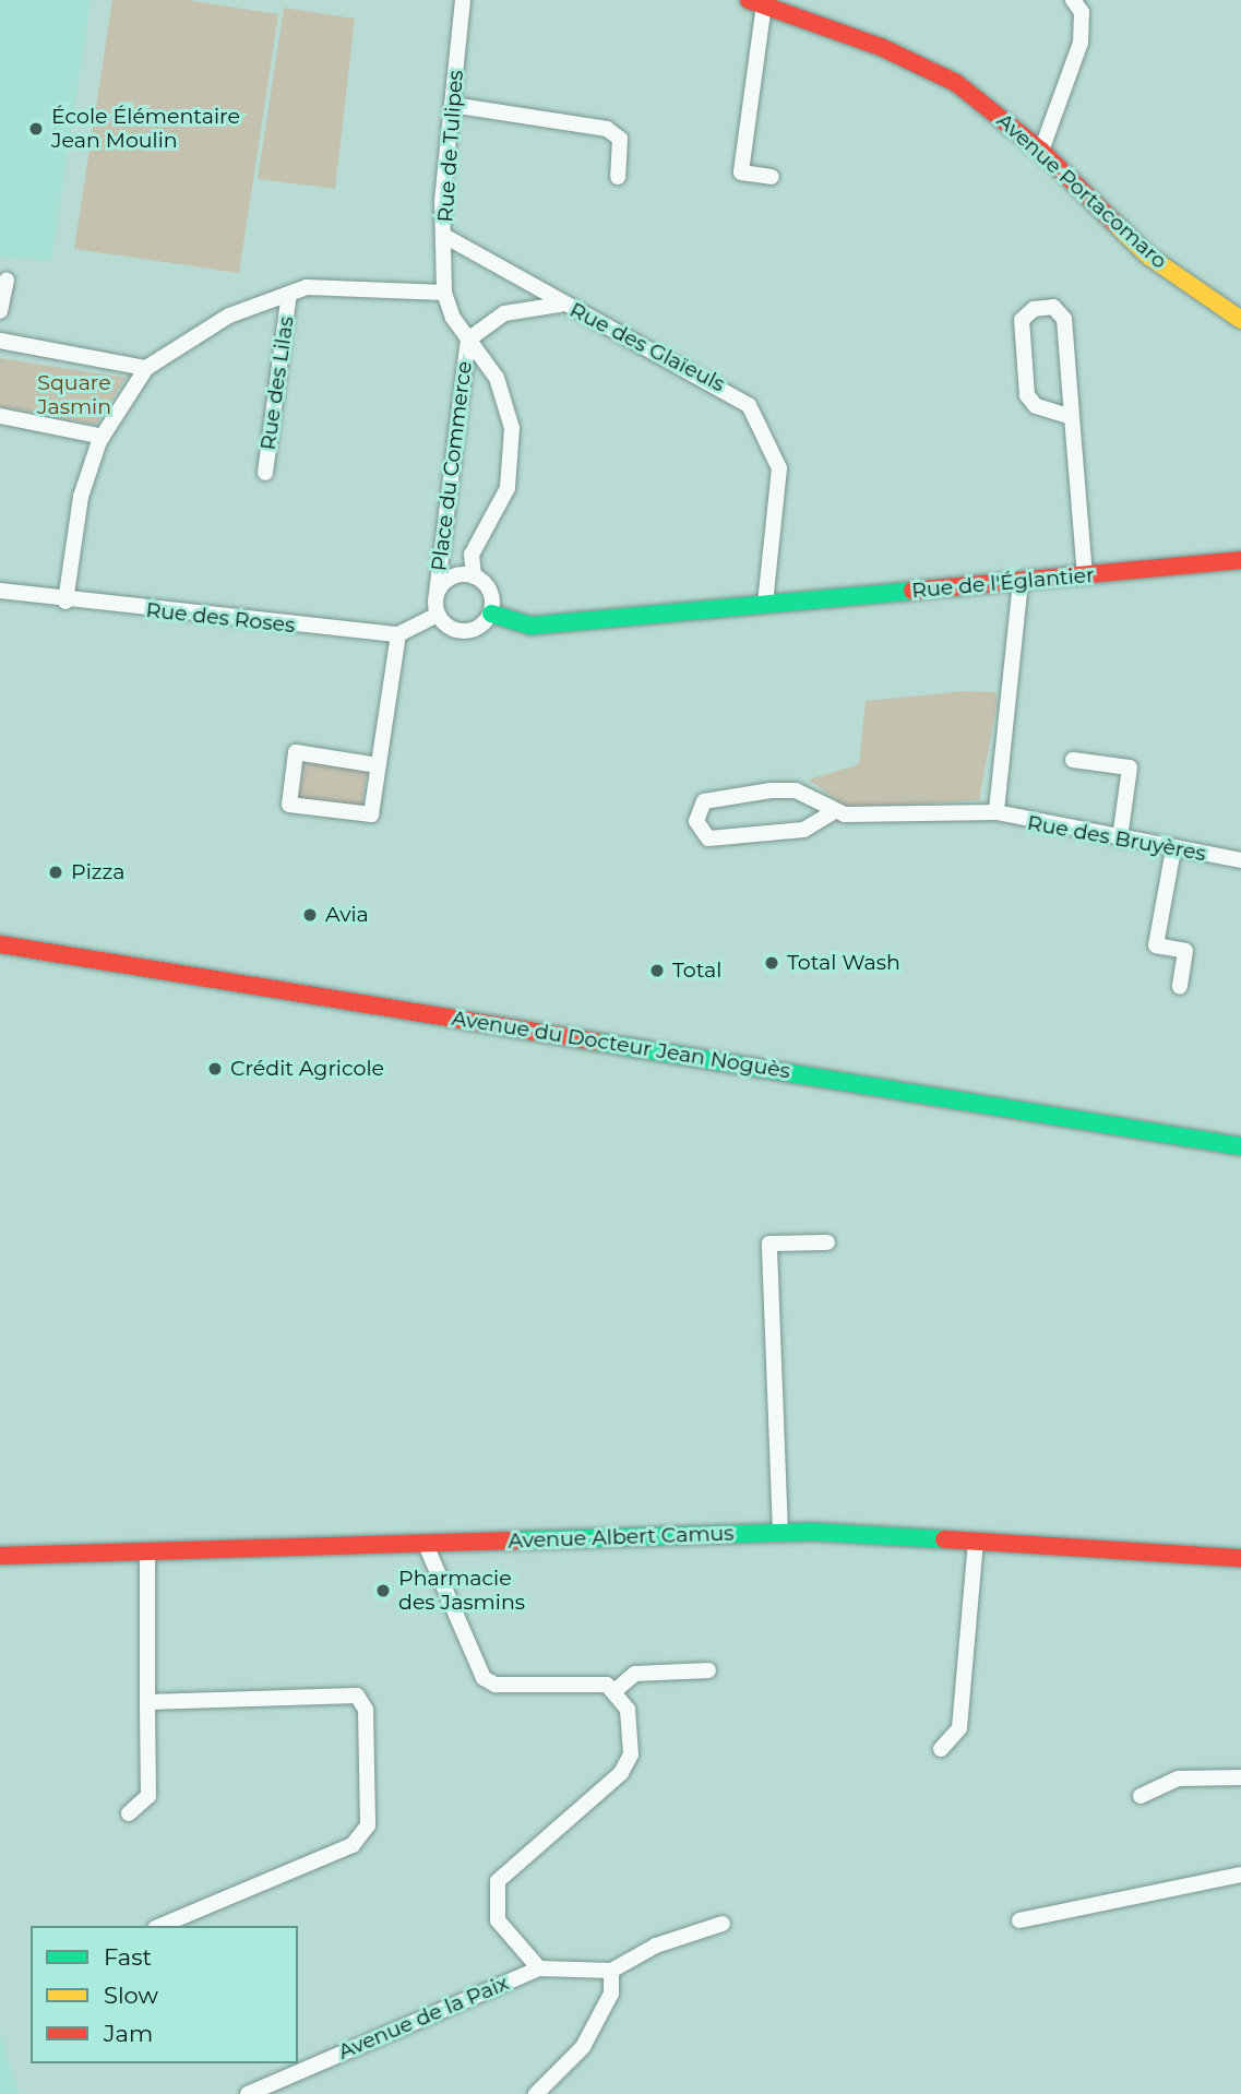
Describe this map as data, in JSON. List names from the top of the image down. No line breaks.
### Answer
{"streets":{"street":["Rue de Tulipes","Avenue Portacomaro","Rue des Glaïeuls","Rue des Lilas","Place du Commerce","Rue de l'Églantier","Rue des Roses","Rue des Bruyères","Avenue du Docteur Jean Noguès","Avenue Albert Camus","Avenue de la Paix"]},"crossings":[["Rue de Tulipes","Rue des Glaïeuls"],["Rue de Tulipes","Place du Commerce"],["Rue des Glaïeuls","Place du Commerce"],["Rue des Glaïeuls","Rue de l'Églantier"]],"parks":["Square Jasmin"],"places":["École Élémentaire Jean Moulin","Pizza","Avia","Total Wash","Total","Crédit Agricole","Pharmacie des Jasmins"],"legend":["Fast","Slow","Jam"]}
